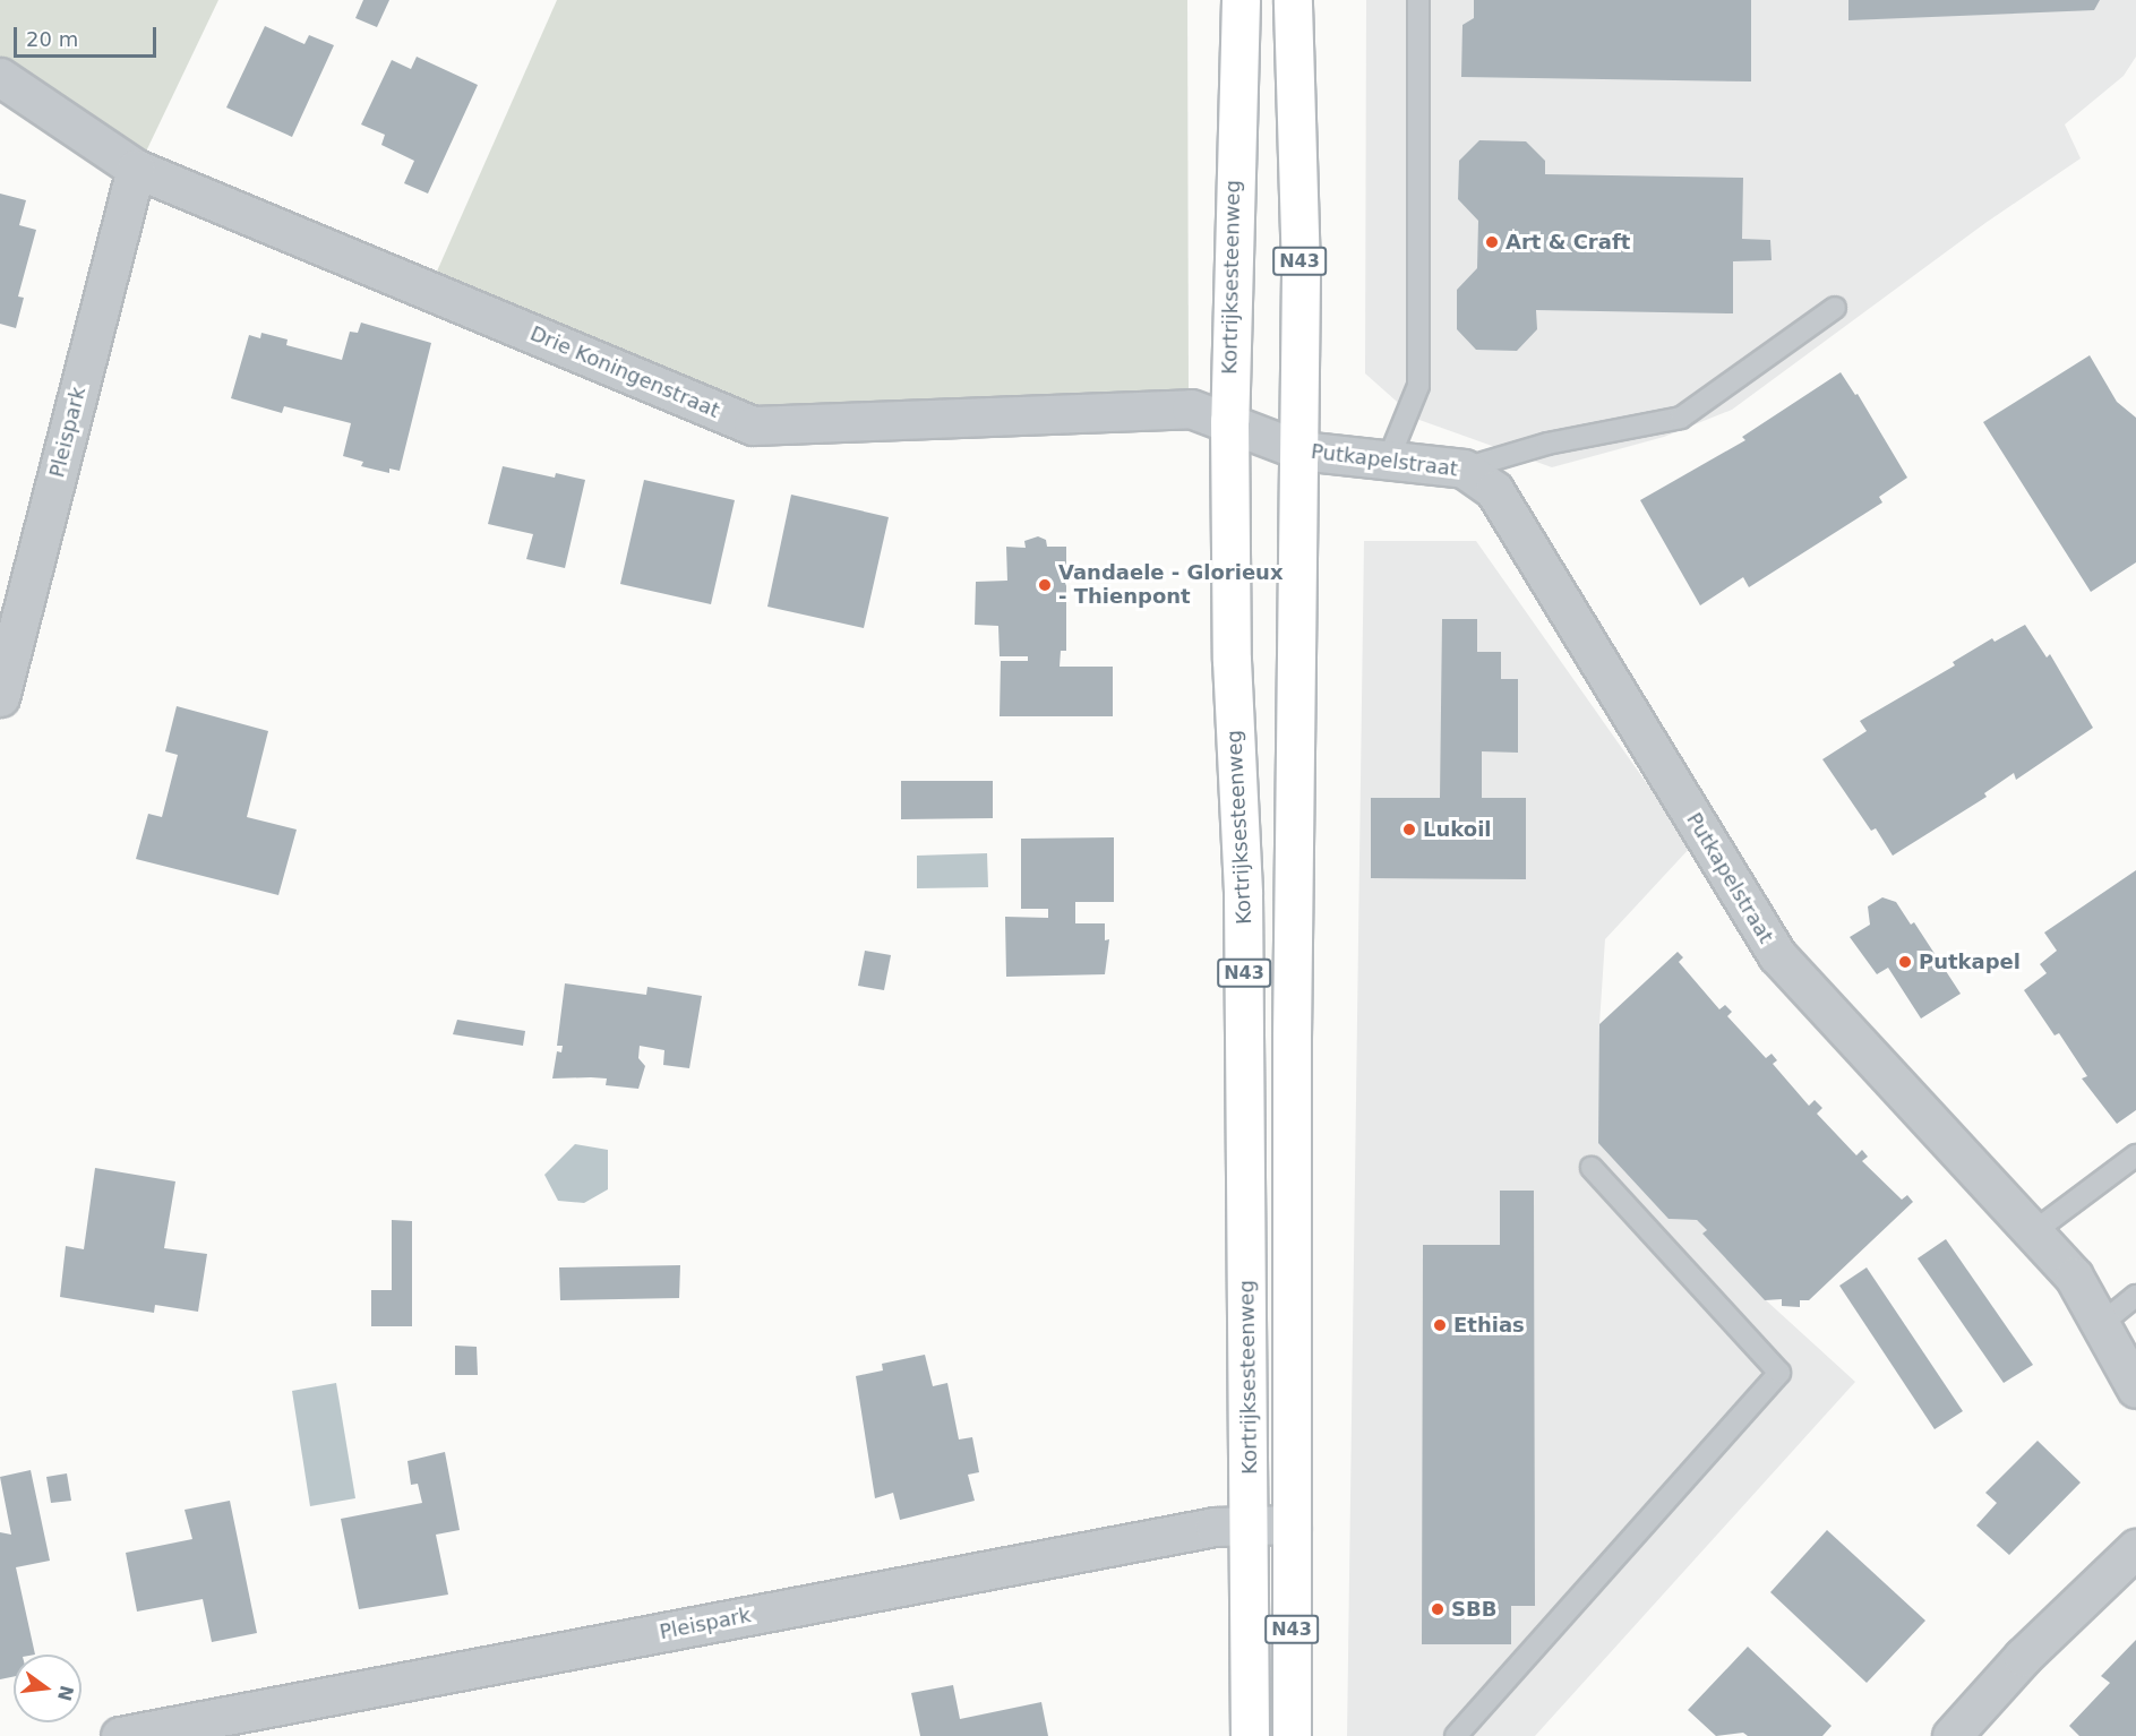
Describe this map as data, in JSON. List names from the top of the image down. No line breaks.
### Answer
{"streets":{"main road":["N43","Kortrijksesteenweg"],"street":["Drie Koningenstraat","Pleispark","Putkapelstraat"]},"crossings":[["Kortrijksesteenweg","Drie Koningenstraat"],["Kortrijksesteenweg","Pleispark"],["Kortrijksesteenweg","Putkapelstraat"],["Drie Koningenstraat","Pleispark"],["Drie Koningenstraat","Putkapelstraat"]],"places":["Art & Craft","Vandaele - Glorieux - Thienpont","Lukoil","Putkapel","Ethias","SBB"],"scale_bar":"20 m","north":"right"}
